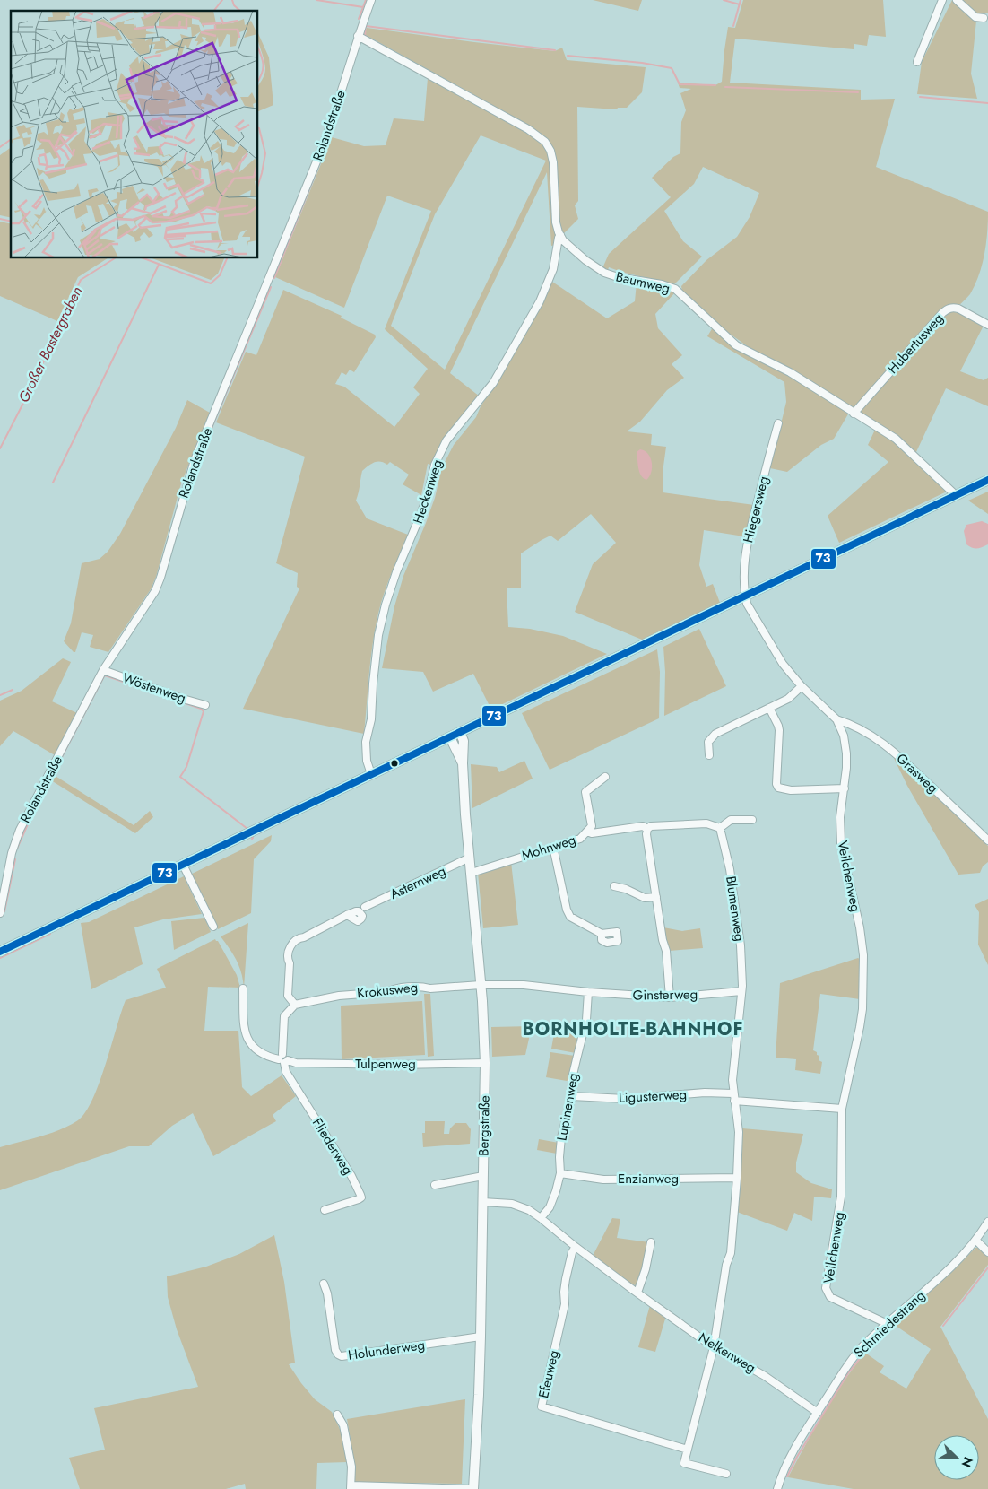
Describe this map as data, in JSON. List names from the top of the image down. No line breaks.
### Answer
{"streets":{"main road":["Bergstraße"],"street":["Rolandstraße","Baumweg","Hubertusweg","Heckenweg","Hiegersweg","Wöstenweg","Grasweg","Mohnweg","Veilchenweg","Asternweg","Blumenweg","Krokusweg","Ginsterweg","Tulpenweg","Ligusterweg","Lupinenweg","Fliederweg","Enzianweg","Schmiedestrang","Holunderweg","Nelkenweg","Efeuweg"]},"crossings":[["Rolandstraße","Wöstenweg"],["Baumweg","Hubertusweg"],["Baumweg","Heckenweg"],["Hiegersweg","Veilchenweg"],["Grasweg","Veilchenweg"],["Mohnweg","Bergstraße"],["Veilchenweg","Schmiedestrang"],["Asternweg","Bergstraße"],["Blumenweg","Ginsterweg"],["Krokusweg","Ginsterweg"],["Krokusweg","Bergstraße"],["Ginsterweg","Lupinenweg"],["Ginsterweg","Bergstraße"],["Tulpenweg","Bergstraße"],["Tulpenweg","Fliederweg"],["Ligusterweg","Lupinenweg"],["Lupinenweg","Enzianweg"],["Lupinenweg","Nelkenweg"],["Bergstraße","Holunderweg"],["Bergstraße","Nelkenweg"],["Schmiedestrang","Nelkenweg"],["Nelkenweg","Efeuweg"]],"districts":["BORNHOLTE-BAHNHOF"],"water":["Großer Bastergraben"],"lines":["transit line 73"],"north":"bottom right"}
